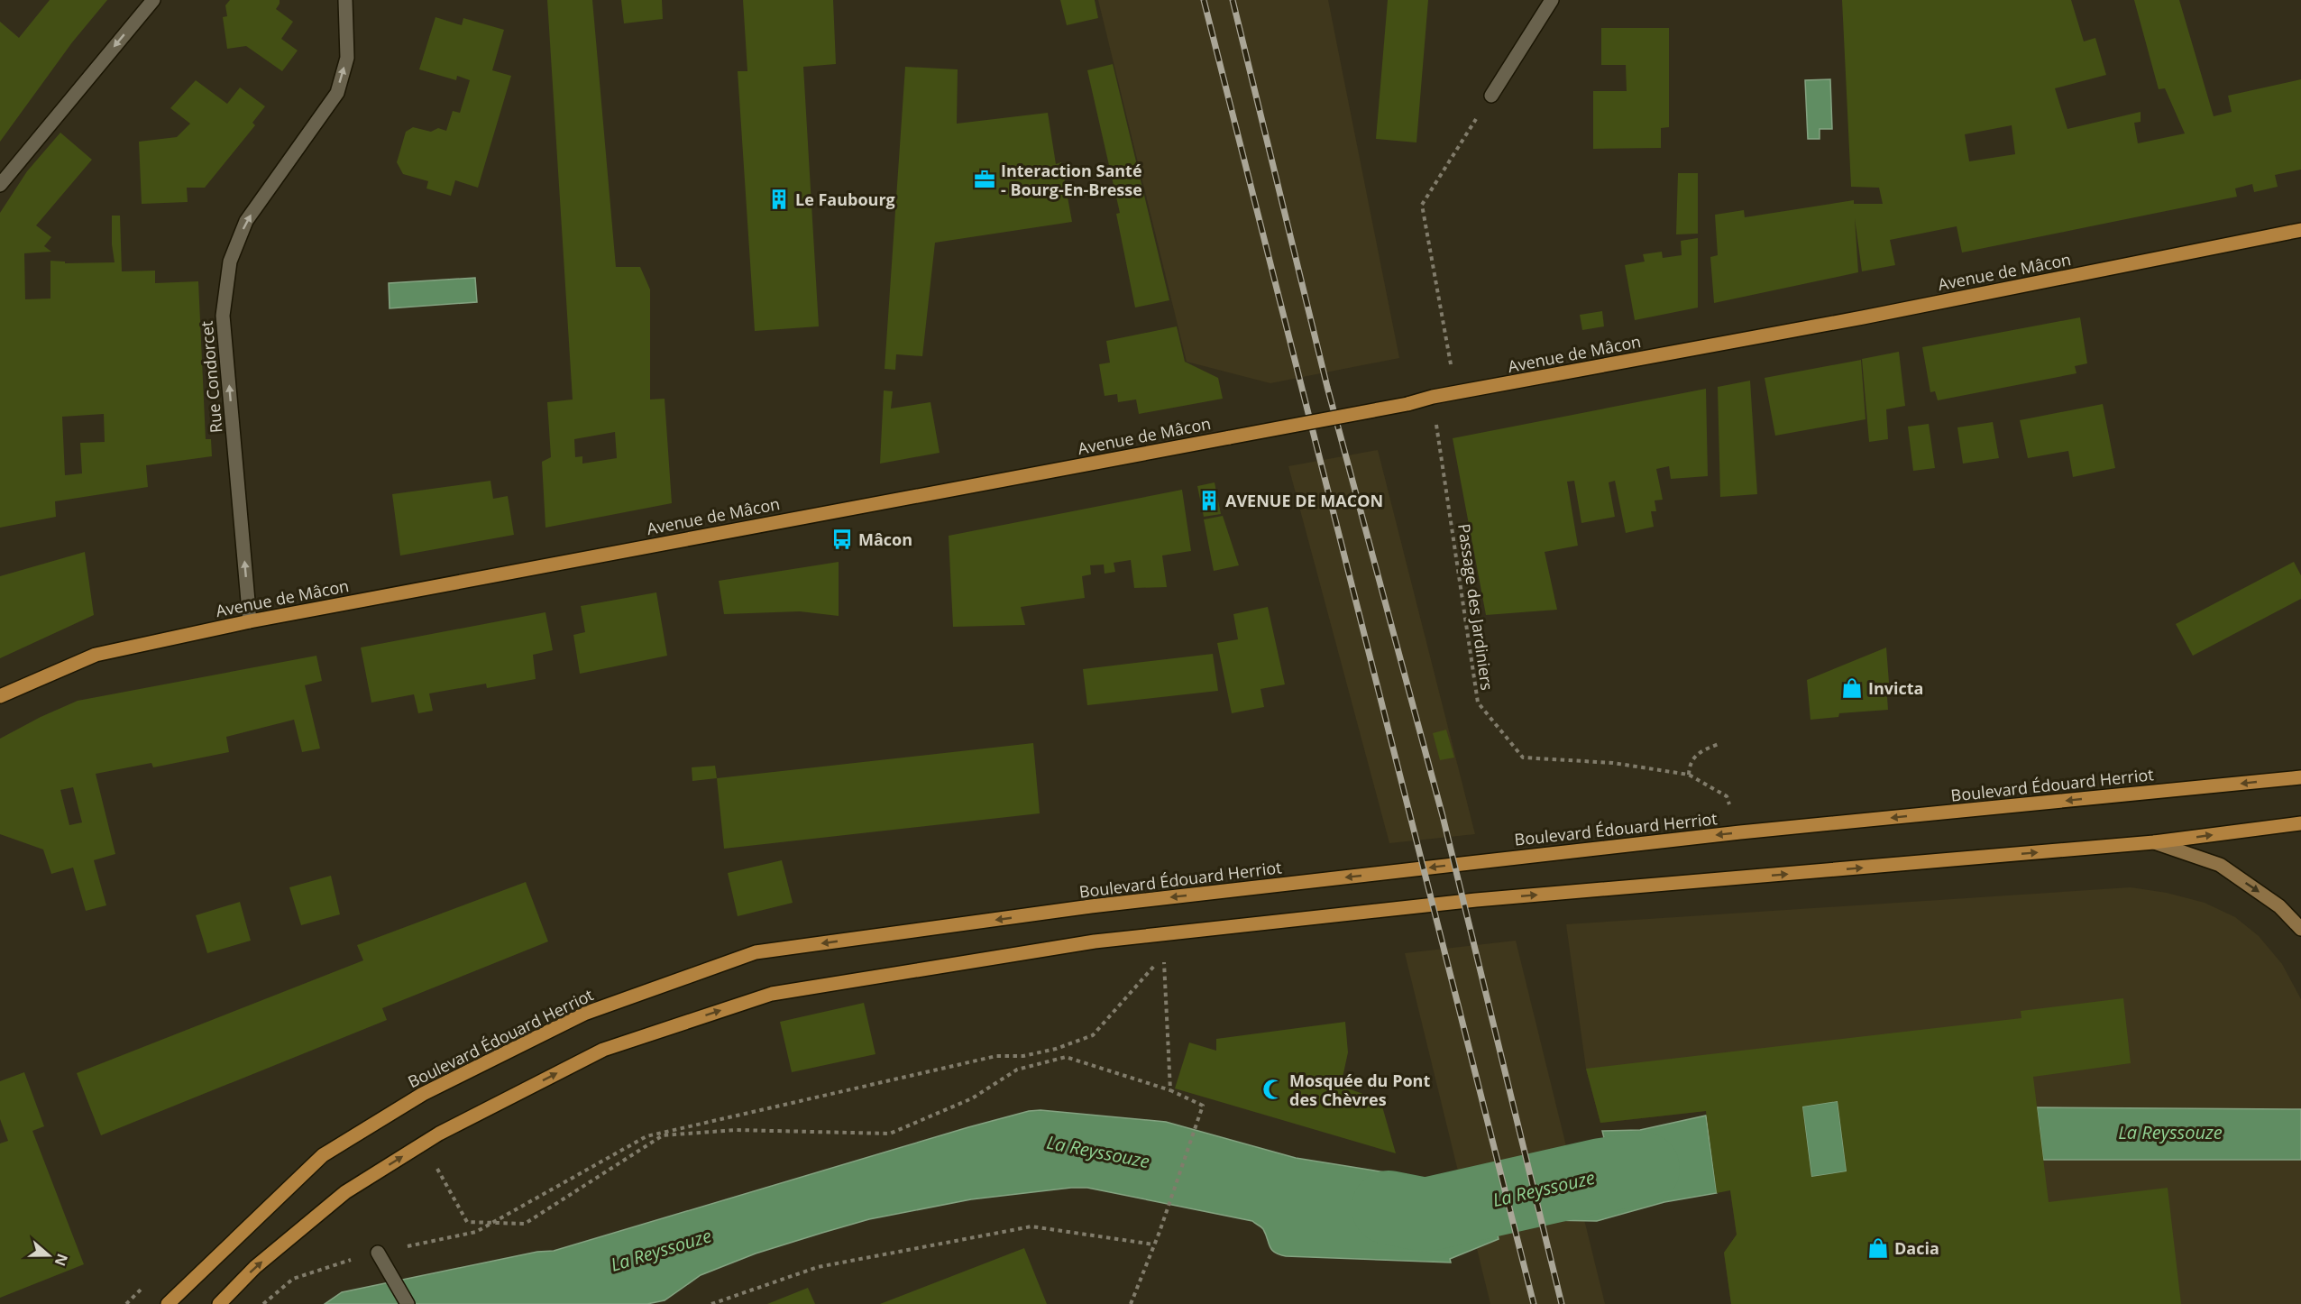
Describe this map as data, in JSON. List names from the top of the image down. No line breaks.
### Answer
{"streets":{"main road":["Avenue de Mâcon","Boulevard Édouard Herriot"],"street":["Rue Condorcet"],"path":["Passage des Jardiniers"]},"crossings":[["Avenue de Mâcon","Rue Condorcet"],["Avenue de Mâcon","Passage des Jardiniers"]],"one_way":["Rue Condorcet"],"water":["La Reyssouze"],"places":{"office":["Interaction Santé - Bourg-En-Bresse"],"building":["Le Faubourg","AVENUE DE MACON"],"bus stop":["Mâcon"],"shop":["Invicta","Dacia"],"mosque":["Mosquée du Pont des Chèvres"]},"north":"right"}
